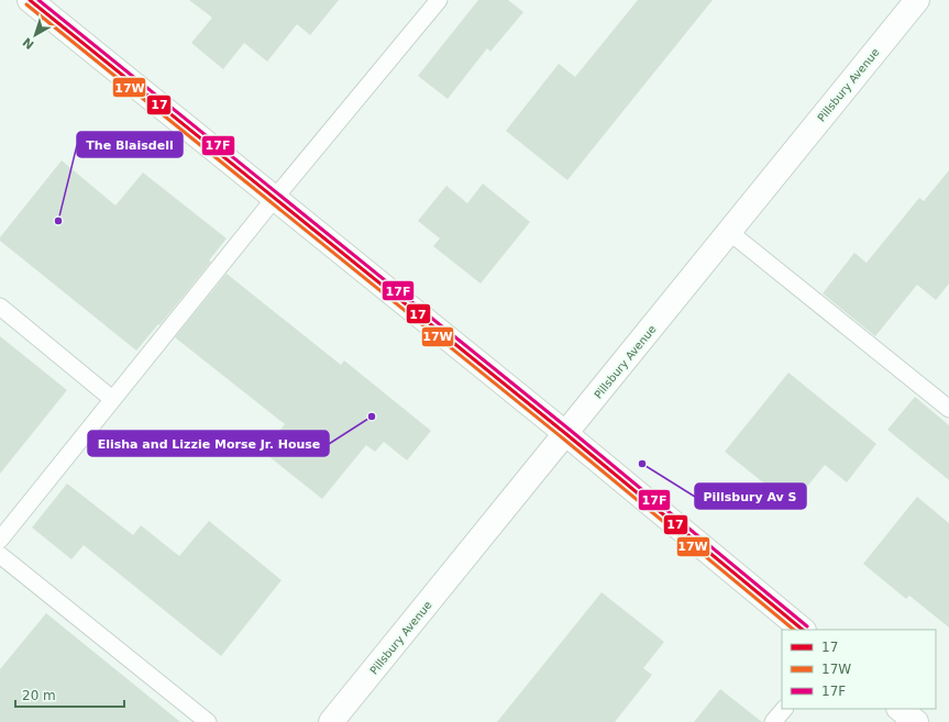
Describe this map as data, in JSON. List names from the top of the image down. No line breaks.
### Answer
{"streets":{"street":["Pillsbury Avenue"]},"places":["The Blaisdell","Elisha and Lizzie Morse Jr. House","Pillsbury Av S"],"lines":["transit line 17","transit line 17F","transit line 17W"],"legend":["17","17W","17F"],"scale_bar":"20 m","north":"bottom left"}
